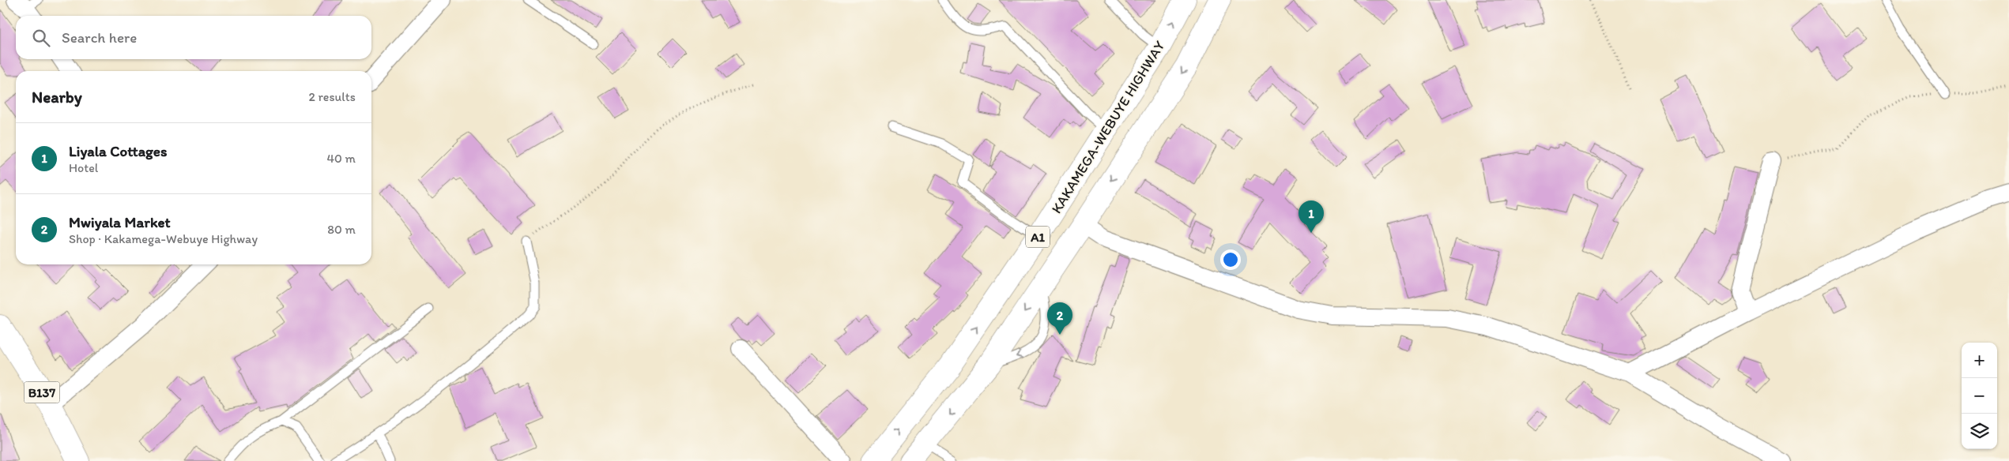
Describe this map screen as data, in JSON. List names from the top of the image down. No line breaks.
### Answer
{"streets":{"main road":["KAKAMEGA-WEBUYE HIGHWAY","A1","B137"]},"page":{"search":"Search here","heading":["Nearby","2 results"],"list":[{"mark":"1","name":"Liyala Cottages","note":"Hotel","value":"40 m"},{"mark":"2","name":"Mwiyala Market","note":"Shop · Kakamega-Webuye Highway","value":"80 m"}],"pins":["1","2"],"map_buttons":["+","−"]}}
